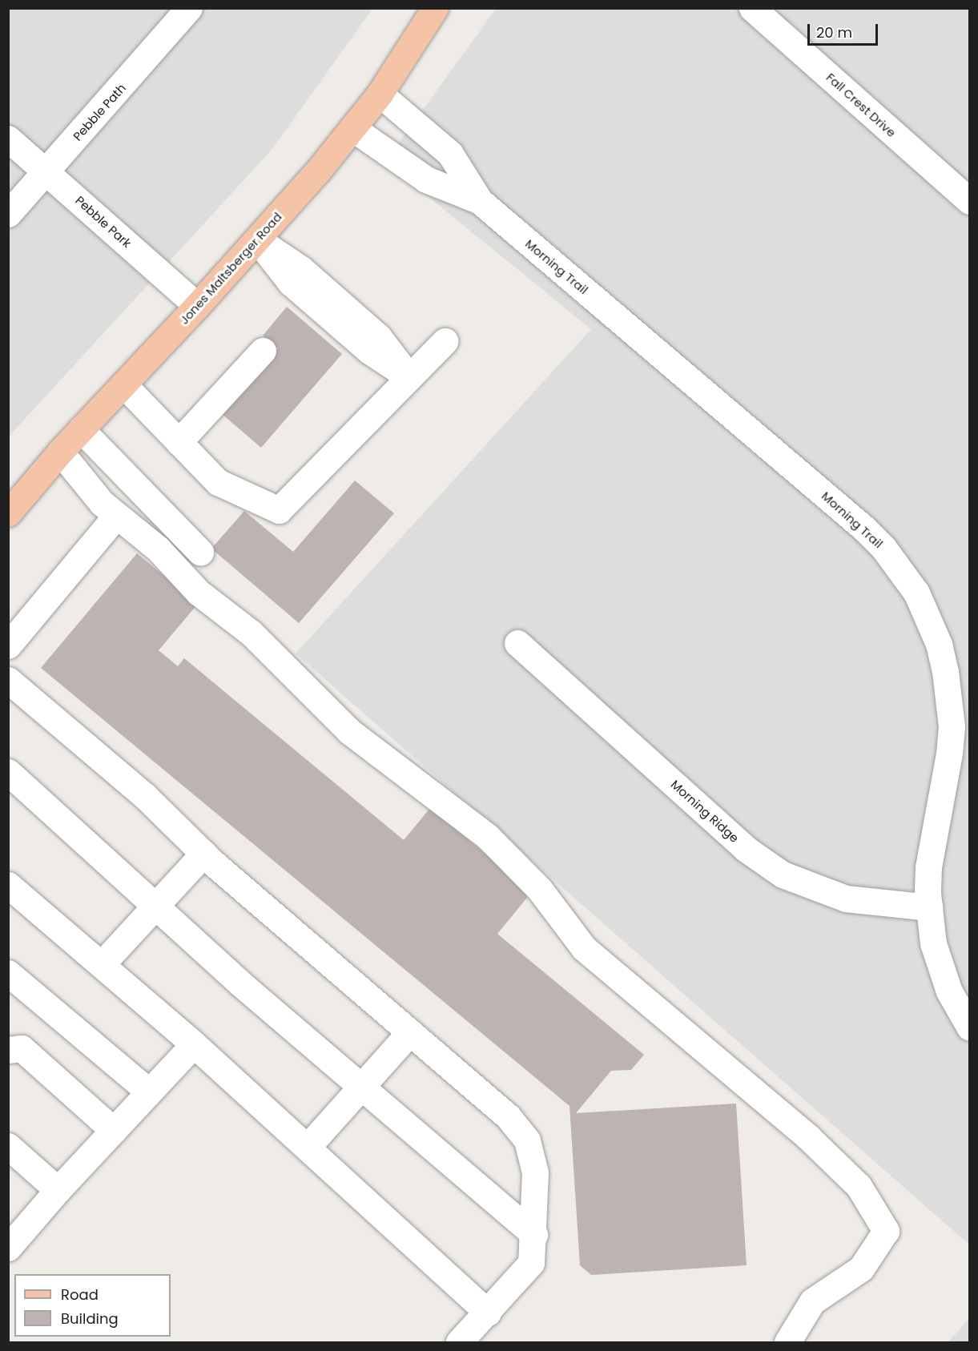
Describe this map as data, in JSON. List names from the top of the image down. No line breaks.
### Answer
{"streets":{"main road":["Jones Maltsberger Road"],"street":["Fall Crest Drive","Pebble Path","Pebble Park","Morning Trail","Morning Ridge"]},"crossings":[["Pebble Path","Pebble Park"],["Pebble Park","Jones Maltsberger Road"],["Morning Trail","Jones Maltsberger Road"],["Morning Trail","Morning Ridge"]],"legend":["Road","Building"],"scale_bar":"20 m"}
